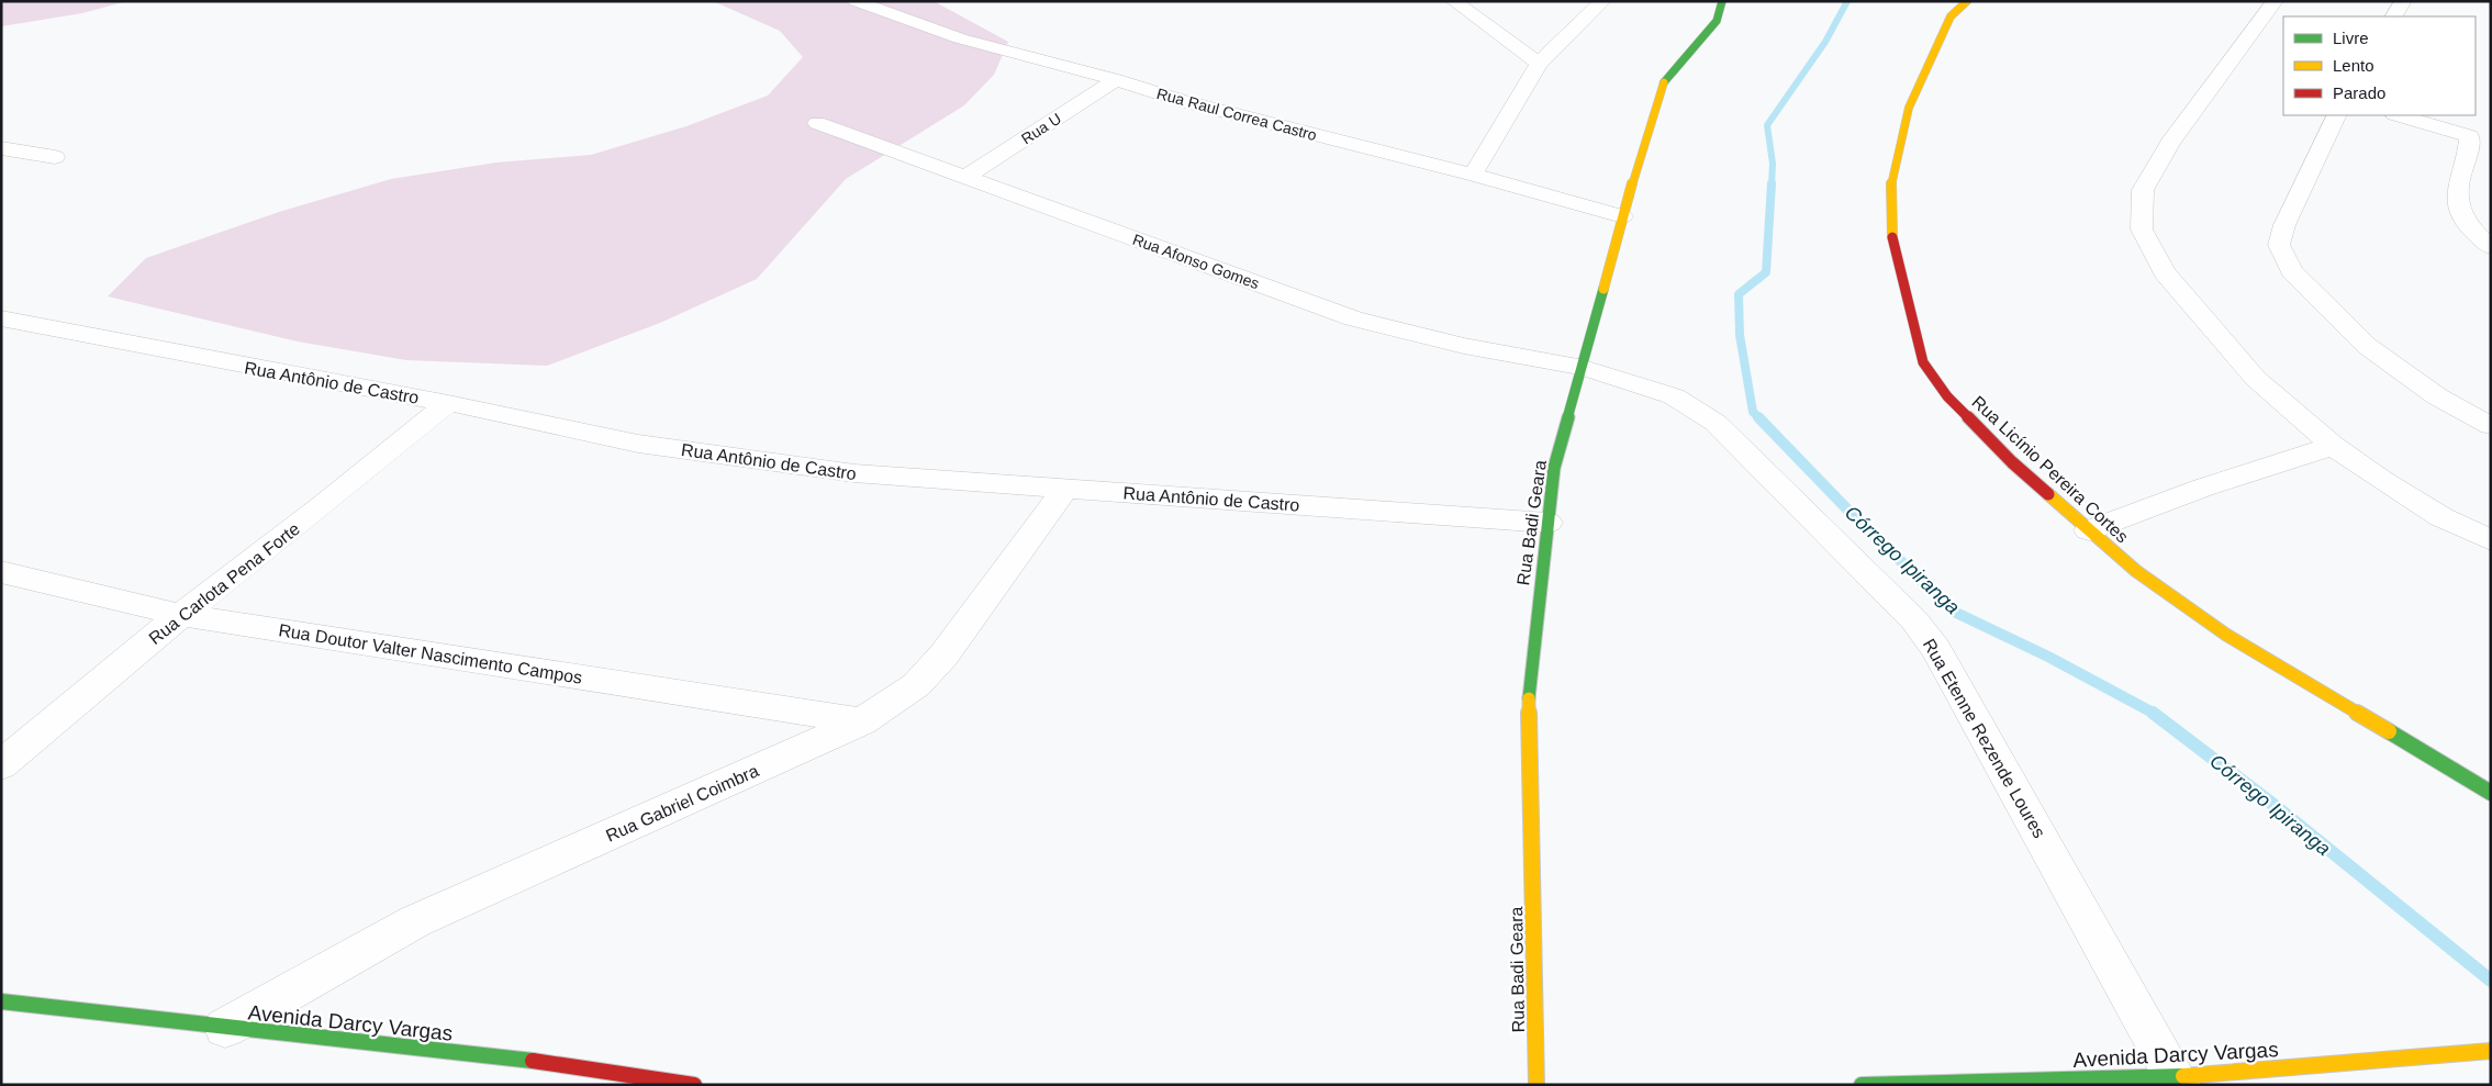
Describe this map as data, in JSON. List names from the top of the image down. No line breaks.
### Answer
{"streets":{"street":["Rua Raul Correa Castro","Rua U","Rua Afonso Gomes","Rua Antônio de Castro","Rua Licínio Pereira Cortes","Rua Badi Geara","Rua Carlota Pena Forte","Rua Doutor Valter Nascimento Campos","Rua Etenne Rezende Loures","Rua Gabriel Coimbra","Avenida Darcy Vargas"]},"crossings":[["Rua Raul Correa Castro","Rua U"],["Rua Raul Correa Castro","Rua Badi Geara"],["Rua U","Rua Afonso Gomes"],["Rua Afonso Gomes","Rua Badi Geara"],["Rua Afonso Gomes","Rua Etenne Rezende Loures"],["Rua Antônio de Castro","Rua Badi Geara"],["Rua Antônio de Castro","Rua Carlota Pena Forte"],["Rua Antônio de Castro","Rua Gabriel Coimbra"],["Rua Badi Geara","Rua Etenne Rezende Loures"],["Rua Carlota Pena Forte","Rua Doutor Valter Nascimento Campos"],["Rua Doutor Valter Nascimento Campos","Rua Gabriel Coimbra"],["Rua Etenne Rezende Loures","Avenida Darcy Vargas"],["Rua Gabriel Coimbra","Avenida Darcy Vargas"]],"water":["Córrego Ipiranga"],"legend":["Livre","Lento","Parado"]}
